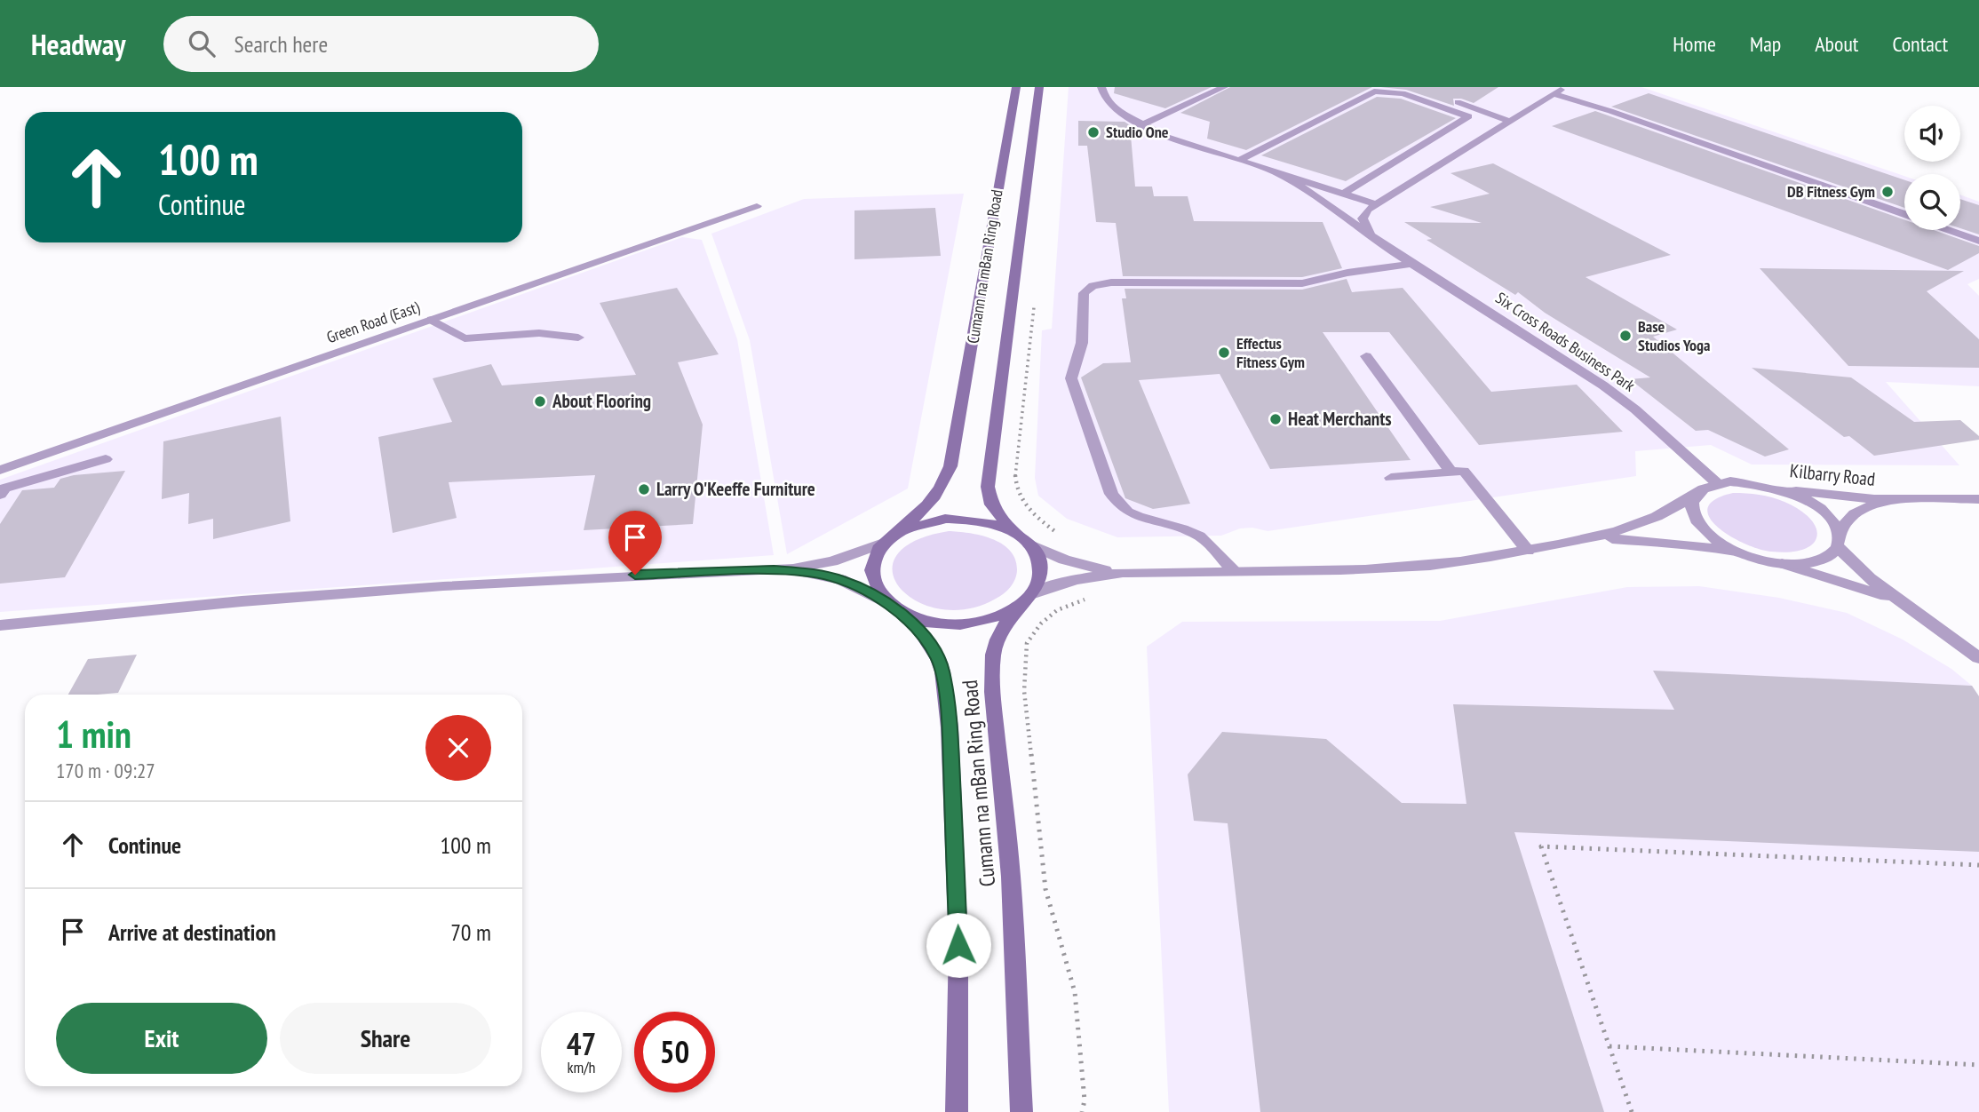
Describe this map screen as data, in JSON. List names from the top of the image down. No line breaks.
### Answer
{"streets":{"main road":["Cumann na mBan Ring Road"],"street":["Green Road (East)","Six Cross Roads Business Park","Kilbarry Road"]},"places":["Studio One","DB Fitness Gym","Base Studios Yoga","Effectus Fitness Gym","About Flooring","Heat Merchants","Larry O'Keeffe Furniture"],"page":{"header":"Headway","search":"Search here","nav":["Home","Map","About","Contact"],"turn":["100 m","Continue"],"heading":["1 min","170 m · 09:27"],"list":[{"name":"Continue","value":"100 m"},{"name":"Arrive at destination","value":"70 m"}],"buttons":["Exit","Share"],"speed":"47 km/h","limit":"50"}}
